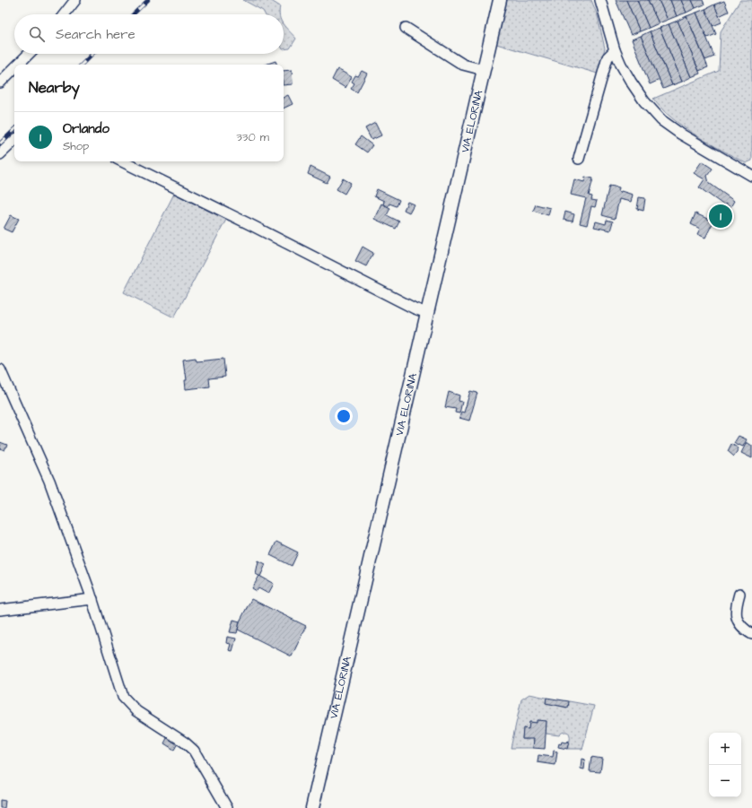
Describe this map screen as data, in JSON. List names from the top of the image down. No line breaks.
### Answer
{"streets":{"main road":["VIA ELORINA"]},"page":{"search":"Search here","heading":"Nearby","list":[{"mark":"1","name":"Orlando","note":"Shop","value":"330 m"}],"pins":"1","map_buttons":["+","−"]}}
